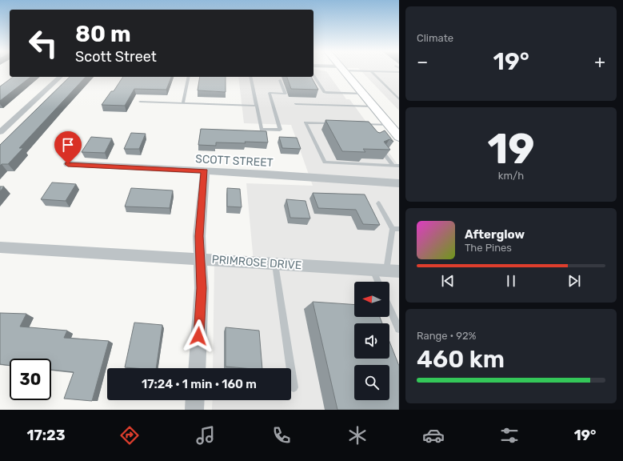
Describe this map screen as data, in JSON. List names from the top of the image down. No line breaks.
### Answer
{"streets":{"street":["SCOTT STREET","PRIMROSE DRIVE"]},"north":"left","page":{"tile":["Climate",["19","km/h"],["Range · 92%","460 km"]],"turn":["80 m","Scott Street"],"heat":["−","19°","+"],"song":["Afterglow","The Pines"],"limit":"30","trip":"17:24 · 1 min · 160 m","tabs":["17:23","19°"]}}
